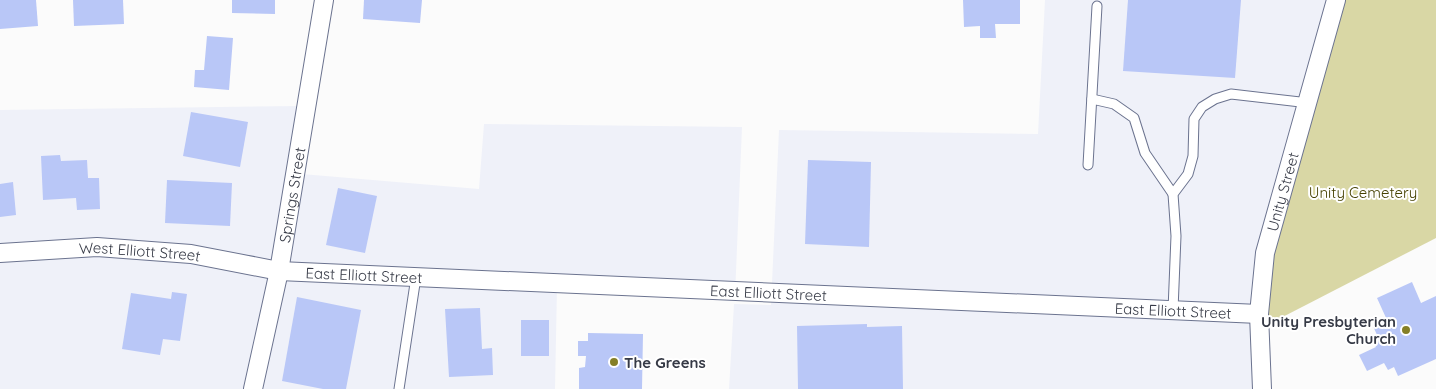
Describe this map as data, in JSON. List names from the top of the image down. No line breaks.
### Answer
{"streets":{"street":["Unity Street","Springs Street","West Elliott Street","East Elliott Street"]},"crossings":[["Unity Street","East Elliott Street"],["Springs Street","West Elliott Street"],["Springs Street","East Elliott Street"],["West Elliott Street","East Elliott Street"]],"parks":["Unity Cemetery"],"places":["Unity Presbyterian Church","The Greens"]}
